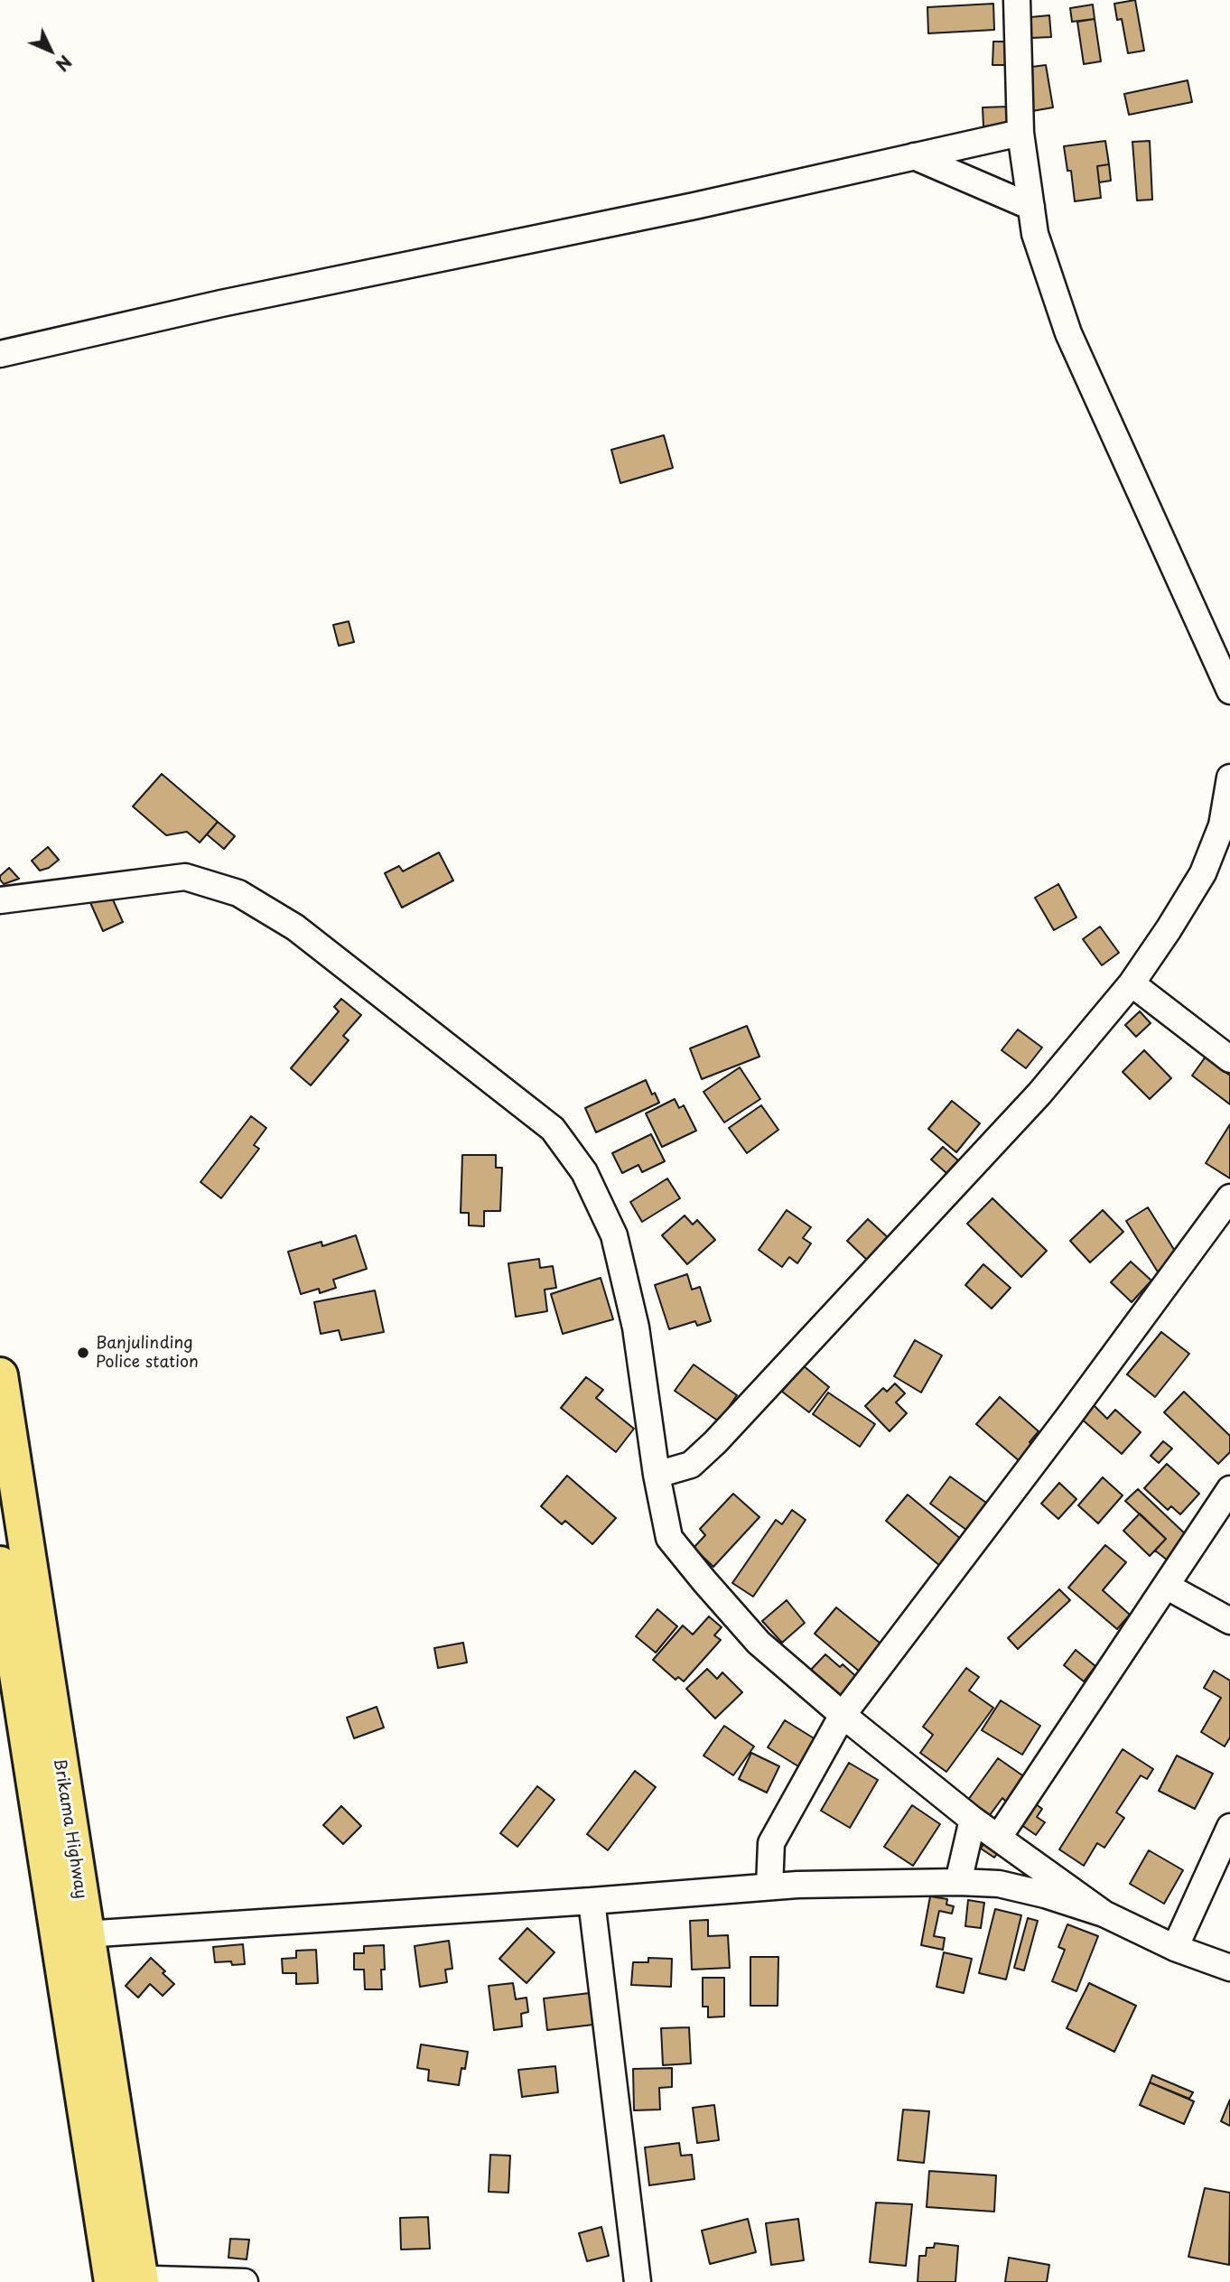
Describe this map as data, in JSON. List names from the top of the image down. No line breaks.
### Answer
{"streets":{"highway":["Brikama Highway"]},"places":["Banjulinding Police station"],"north":"bottom right"}
